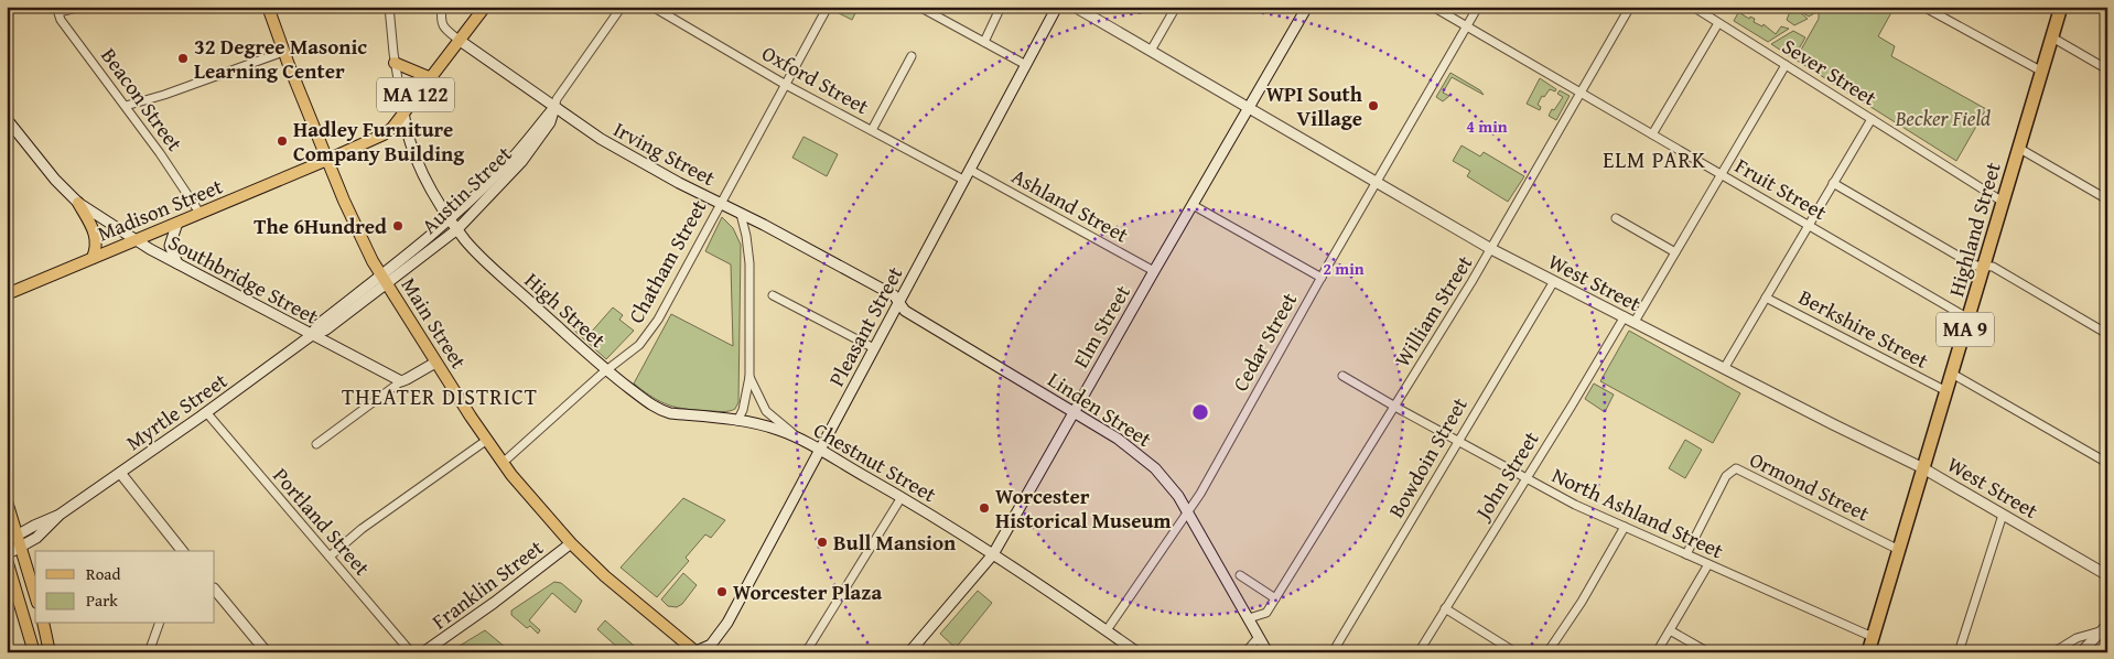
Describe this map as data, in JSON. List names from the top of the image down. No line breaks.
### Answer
{"streets":{"highway":["Highland Street","MA 9"],"main road":["MA 122","Irving Street","Austin Street","Madison Street","Southbridge Street","West Street","High Street","Main Street","Pleasant Street","Elm Street","Linden Street","Myrtle Street","Chestnut Street","Franklin Street"],"street":["Sever Street","Oxford Street","Beacon Street","Fruit Street","Ashland Street","Chatham Street","William Street","Berkshire Street","Cedar Street","Bowdoin Street","John Street","Ormond Street","North Ashland Street","Portland Street"]},"crossings":[["Sever Street","Highland Street"],["Sever Street","John Street"],["Oxford Street","Chatham Street"],["Oxford Street","Pleasant Street"],["MA 122","Irving Street"],["MA 122","Madison Street"],["MA 122","High Street"],["MA 122","Main Street"],["Beacon Street","Madison Street"],["Irving Street","Austin Street"],["Irving Street","Chatham Street"],["Irving Street","Pleasant Street"],["Irving Street","Linden Street"],["Irving Street","Chestnut Street"],["Fruit Street","Highland Street"],["Fruit Street","William Street"],["Fruit Street","Cedar Street"],["Fruit Street","John Street"],["Austin Street","High Street"],["Austin Street","Main Street"],["Austin Street","Myrtle Street"],["Ashland Street","Pleasant Street"],["Ashland Street","Elm Street"],["Madison Street","Southbridge Street"],["Madison Street","Main Street"],["Highland Street","West Street"],["Highland Street","Berkshire Street"],["Highland Street","Ormond Street"],["Highland Street","North Ashland Street"],["Chatham Street","High Street"],["Chatham Street","Main Street"],["Southbridge Street","Myrtle Street"],["West Street","William Street"],["West Street","Elm Street"],["West Street","Cedar Street"],["West Street","Bowdoin Street"],["West Street","John Street"],["William Street","Linden Street"],["William Street","North Ashland Street"],["Main Street","Pleasant Street"],["Main Street","Myrtle Street"],["Main Street","Franklin Street"],["Pleasant Street","Linden Street"],["Pleasant Street","Chestnut Street"],["Elm Street","Linden Street"],["Elm Street","Chestnut Street"],["Cedar Street","Linden Street"],["Cedar Street","Chestnut Street"],["Myrtle Street","Portland Street"],["Bowdoin Street","North Ashland Street"],["John Street","North Ashland Street"],["Ormond Street","North Ashland Street"]],"districts":["ELM PARK","THEATER DISTRICT"],"parks":["Becker Field"],"places":["32 Degree Masonic Learning Center","WPI South Village","Hadley Furniture Company Building","The 6Hundred","Worcester Historical Museum","Bull Mansion","Worcester Plaza"],"legend":["Road","Park"],"rings":["4 min","2 min"]}
